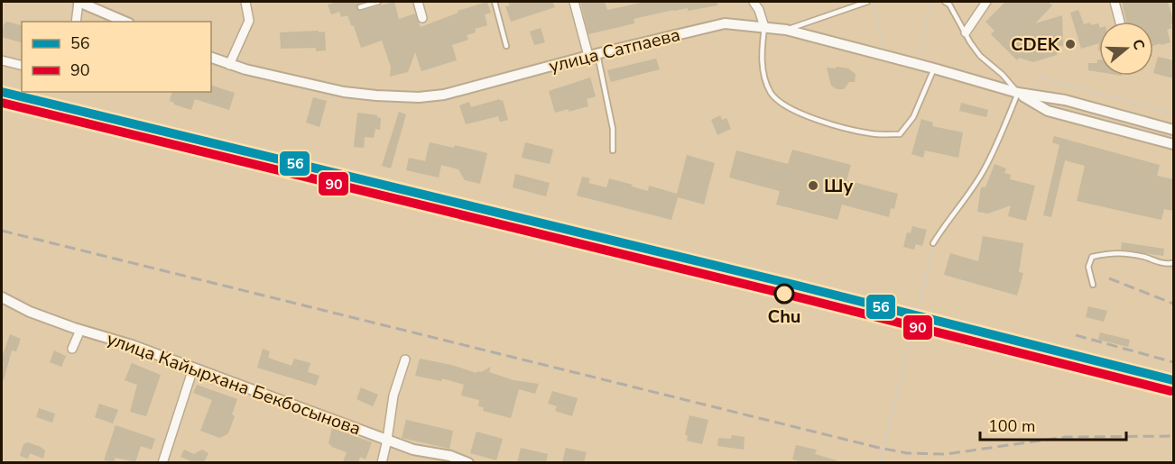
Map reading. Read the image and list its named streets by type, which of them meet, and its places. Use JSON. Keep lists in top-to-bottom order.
{
  "streets": {
    "street": ["улица Сатпаева", "улица Кайырхана Бекбосынова"]
  },
  "places": ["CDEK", "Шу", "Chu"],
  "lines": ["transit line 56", "transit line 90"],
  "legend": ["56", "90"],
  "scale_bar": "100 m",
  "north": "right"
}
